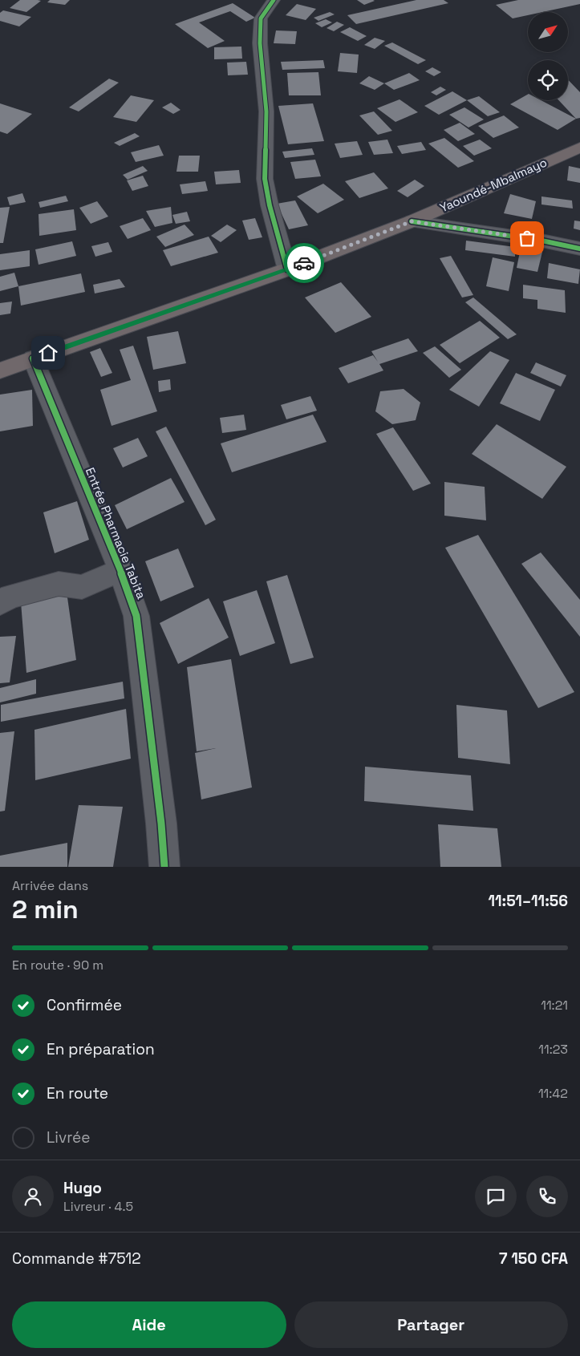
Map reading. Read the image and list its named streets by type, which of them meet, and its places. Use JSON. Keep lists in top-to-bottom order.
{
  "streets": {
    "highway": ["Yaoundé-Mbalmayo"],
    "street": ["Entrée Pharmacie Tabita"]
  },
  "crossings": [
    ["Yaoundé-Mbalmayo", "Entrée Pharmacie Tabita"]
  ],
  "north": "top right",
  "page": {
    "heading": ["2 min", "Arrivée dans", "11:51–11:56"],
    "panel": [
      "Hugo",
      "Livreur · 4.5",
      "Commande #7512",
      "7 150 CFA"
    ],
    "bar": "En route · 90 m",
    "list": [
      ["Confirmée", "11:21"],
      ["En préparation", "11:23"],
      ["En route", "11:42"],
      "Livrée"
    ],
    "buttons": ["Aide", "Partager"]
  }
}
